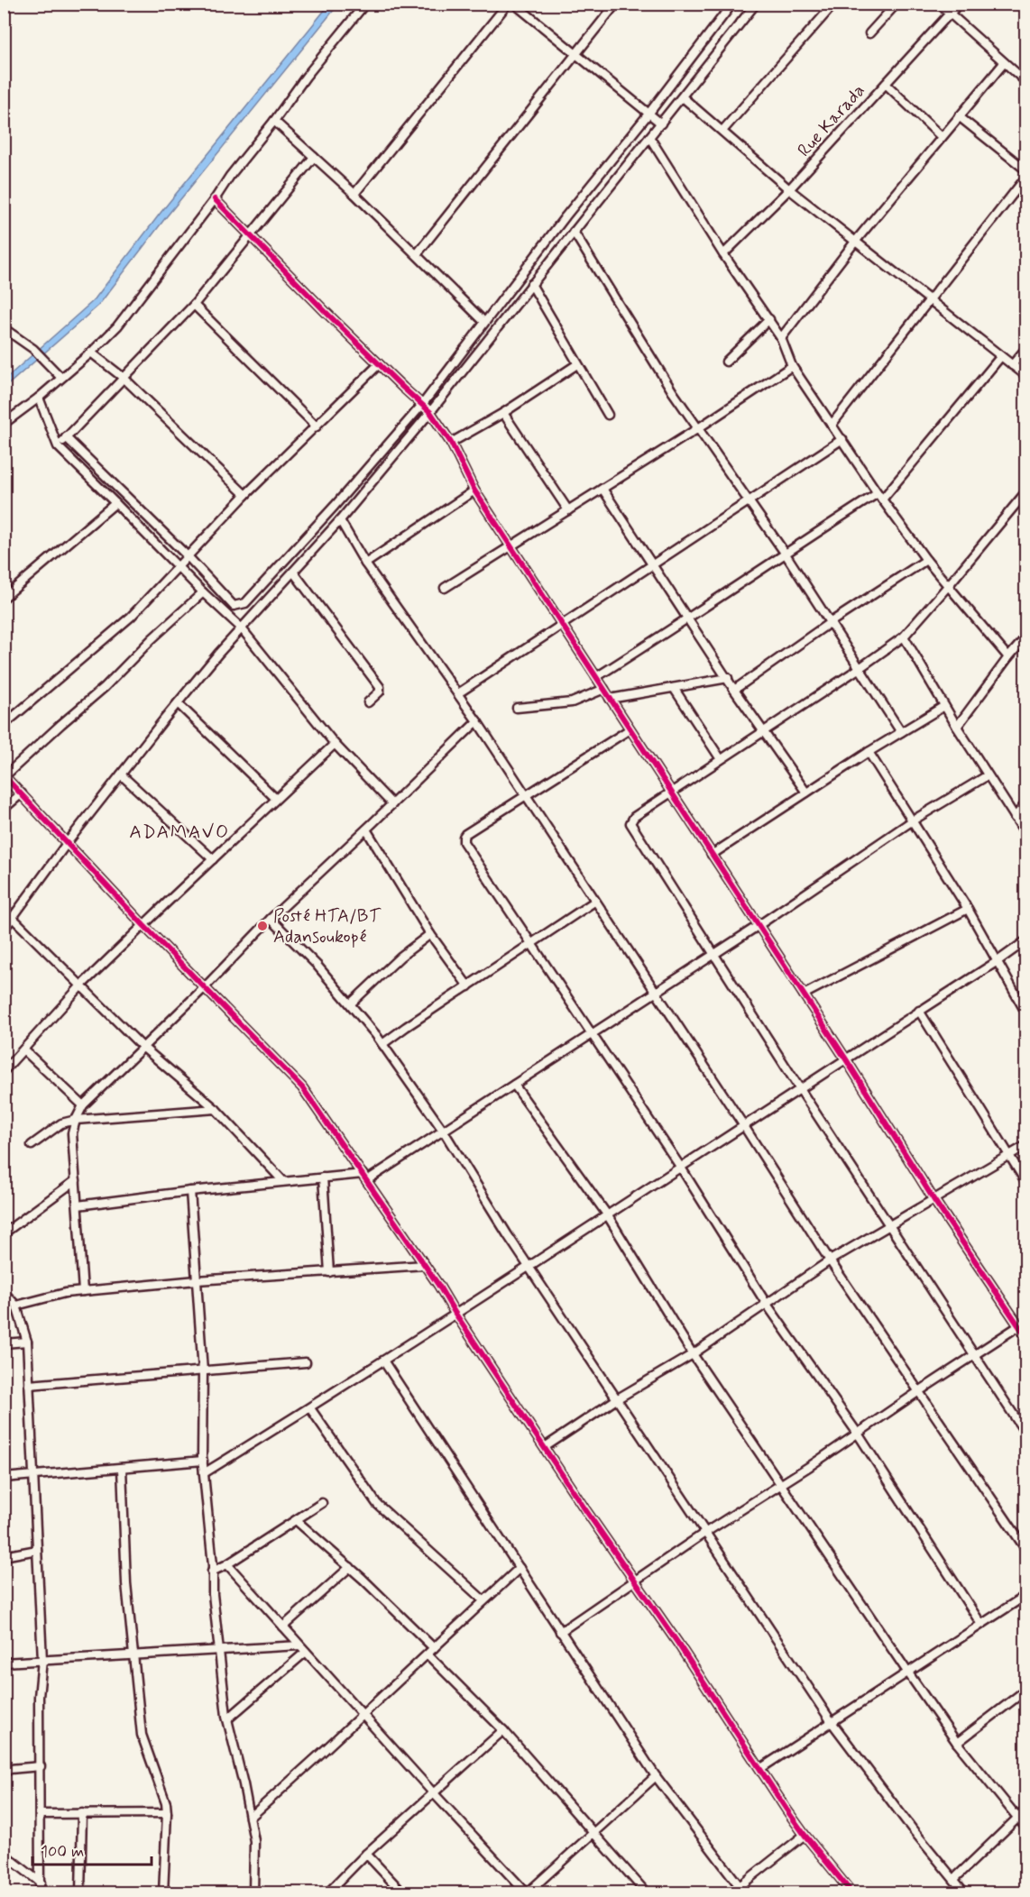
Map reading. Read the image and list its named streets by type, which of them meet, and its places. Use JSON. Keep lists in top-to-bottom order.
{
  "streets": {
    "street": ["Rue Karada"]
  },
  "districts": ["ADAMAVO"],
  "places": ["Posté HTA/BT Adansoukopé"],
  "scale_bar": "100 m"
}
